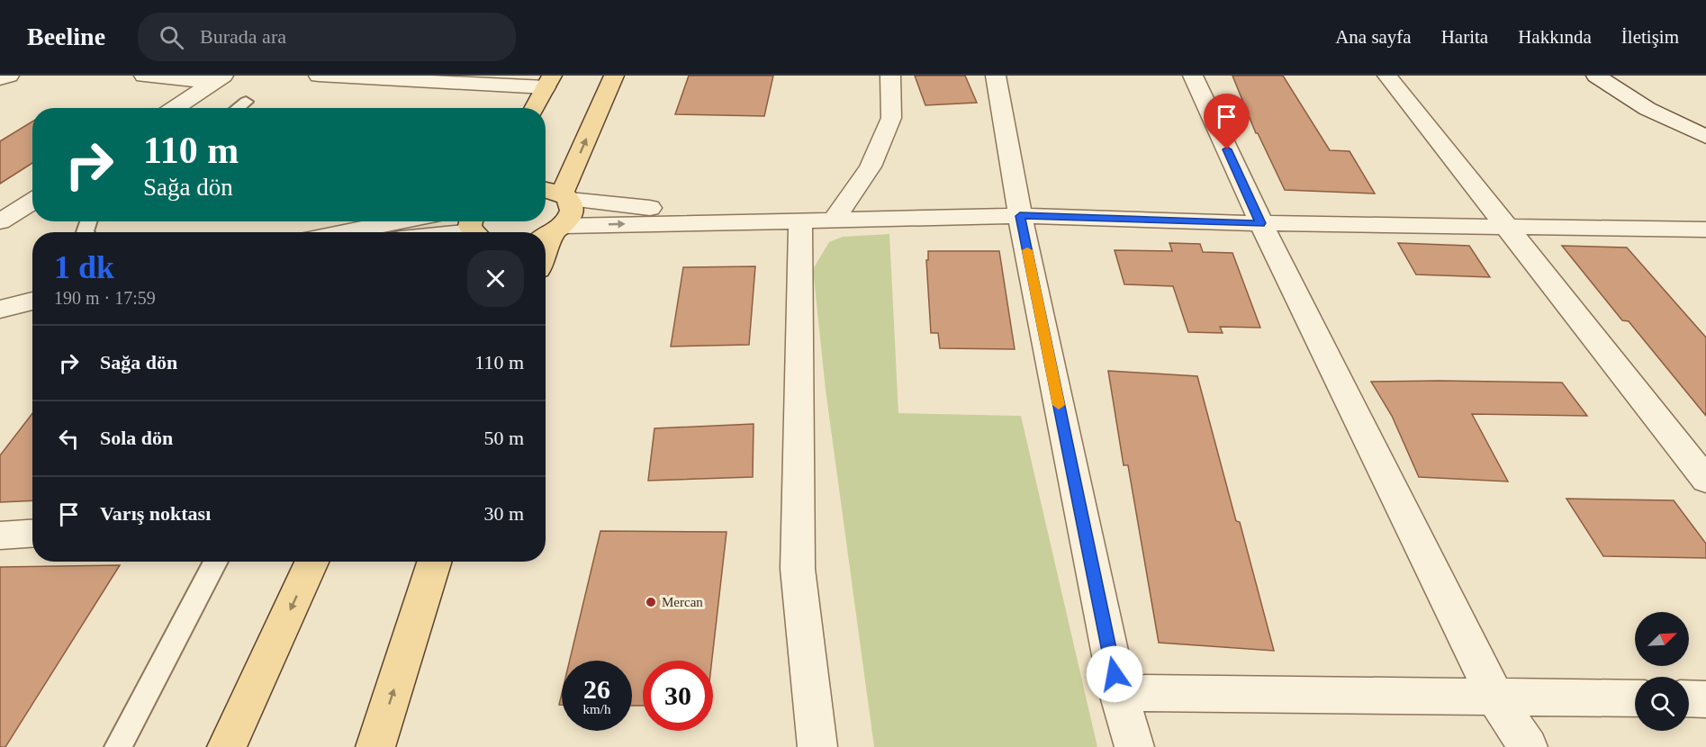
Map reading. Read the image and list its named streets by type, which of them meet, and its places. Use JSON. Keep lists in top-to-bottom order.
{
  "places": ["Mercan"],
  "north": "top right",
  "page": {
    "header": "Beeline",
    "search": "Burada ara",
    "nav": [
      "Ana sayfa",
      "Harita",
      "Hakkında",
      "İletişim"
    ],
    "turn": ["110 m", "Sağa dön"],
    "heading": ["1 dk", "190 m · 17:59"],
    "list": [
      {
        "name": "Sağa dön",
        "value": "110 m"
      },
      {
        "name": "Sola dön",
        "value": "50 m"
      },
      {
        "name": "Varış noktası",
        "value": "30 m"
      }
    ],
    "speed": "26 km/h",
    "limit": "30"
  }
}
